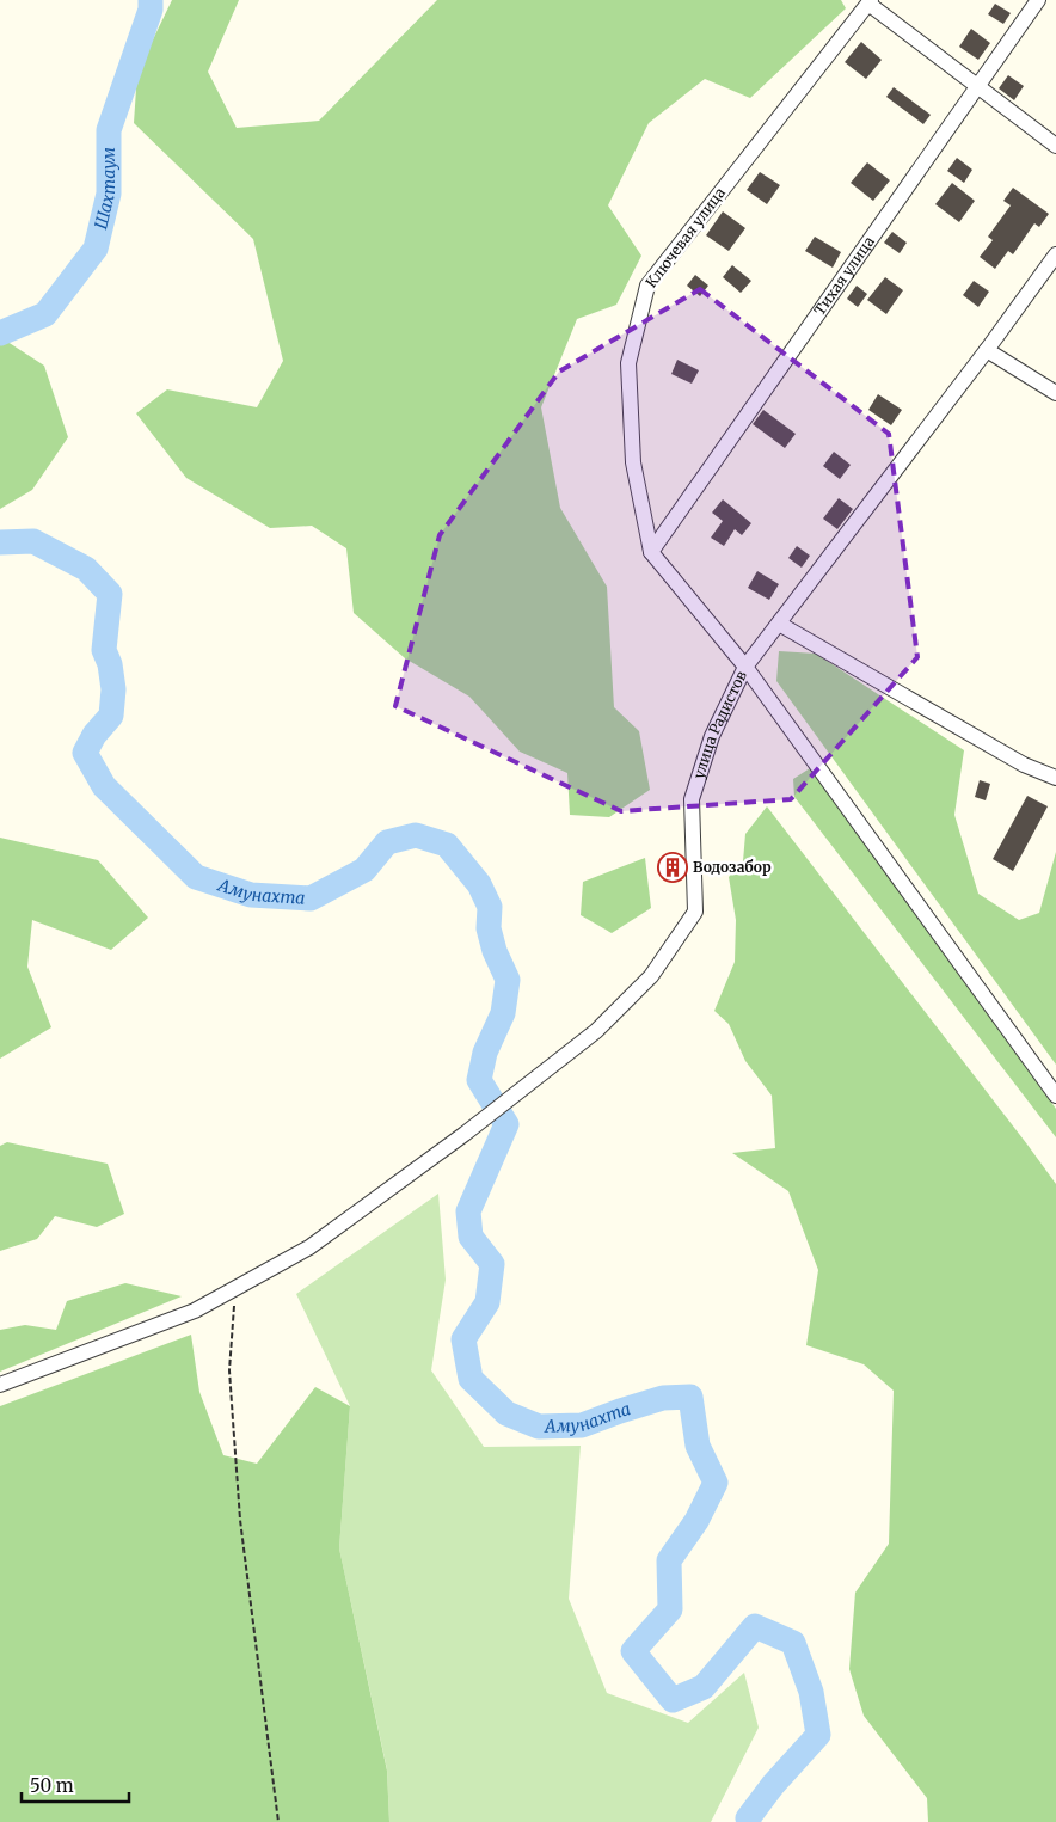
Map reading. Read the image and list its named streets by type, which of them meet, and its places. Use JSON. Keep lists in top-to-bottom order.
{
  "streets": {
    "street": ["Ключевая улица", "Тихая улица", "улица Радистов"]
  },
  "crossings": [
    ["Ключевая улица", "Тихая улица"],
    ["Ключевая улица", "улица Радистов"]
  ],
  "water": ["Шахтаум", "Амунахта"],
  "places": {
    "building": ["Водозабор"]
  },
  "scale_bar": "50 m"
}
